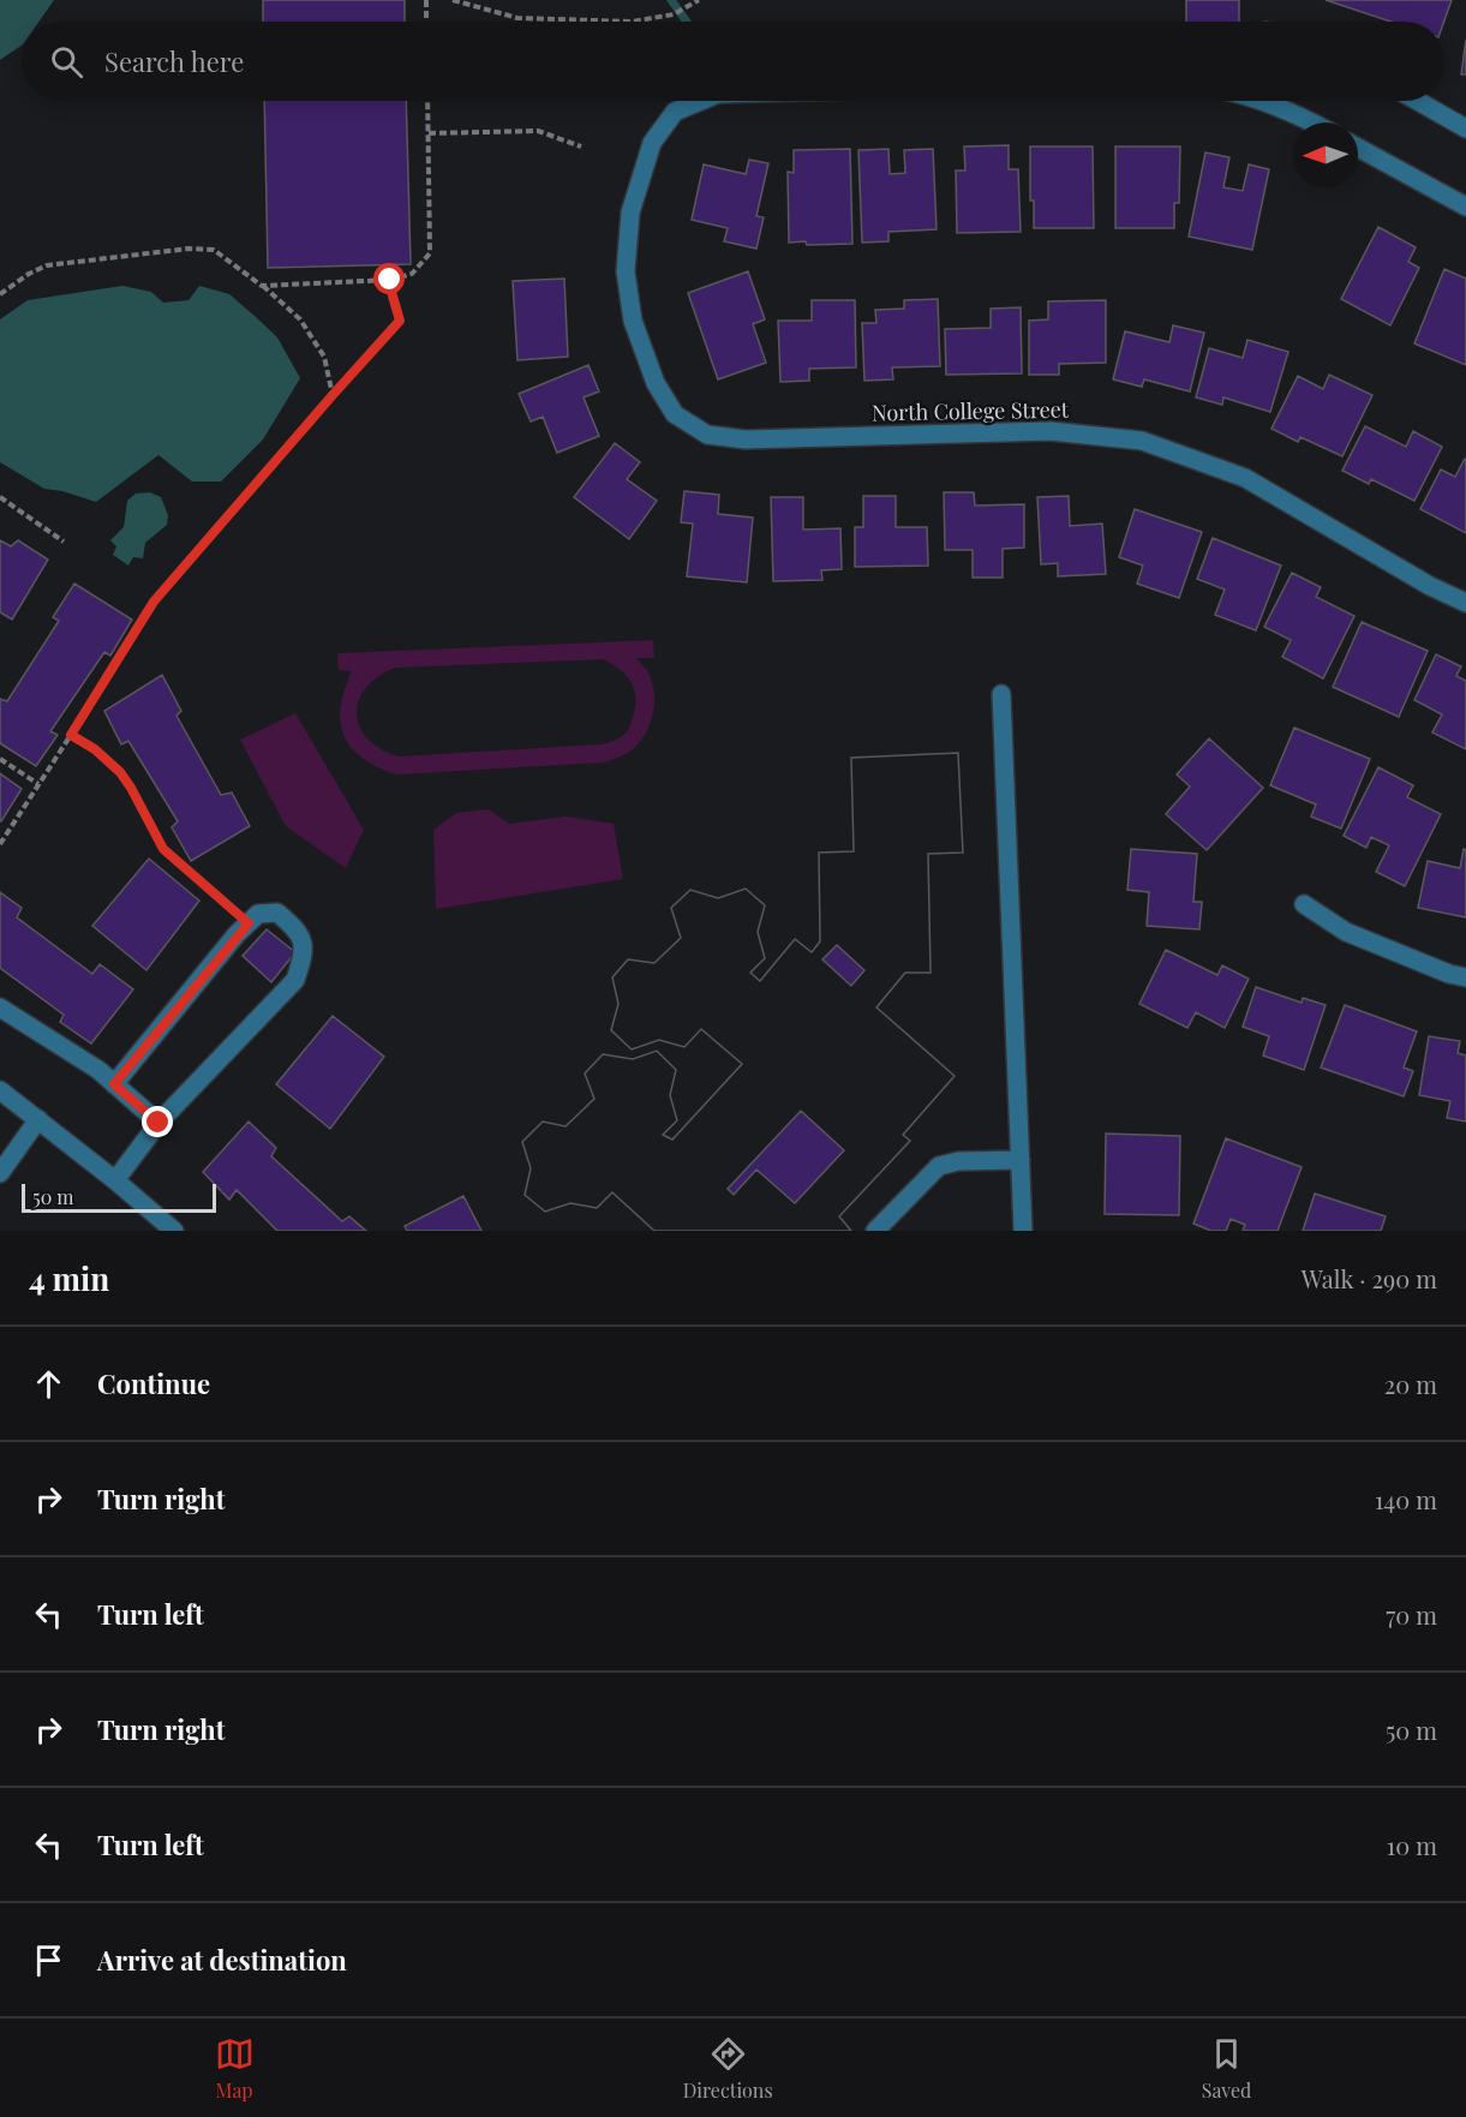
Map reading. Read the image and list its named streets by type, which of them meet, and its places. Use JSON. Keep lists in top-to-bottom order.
{
  "streets": {
    "street": ["North College Street"]
  },
  "scale_bar": "50 m",
  "north": "left",
  "page": {
    "search": "Search here",
    "scale": "50 m",
    "heading": ["4 min", "Walk · 290 m"],
    "list": [
      ["Continue", "20 m"],
      ["Turn right", "140 m"],
      ["Turn left", "70 m"],
      ["Turn right", "50 m"],
      ["Turn left", "10 m"],
      "Arrive at destination"
    ],
    "nav": ["Map", "Directions", "Saved"]
  }
}
